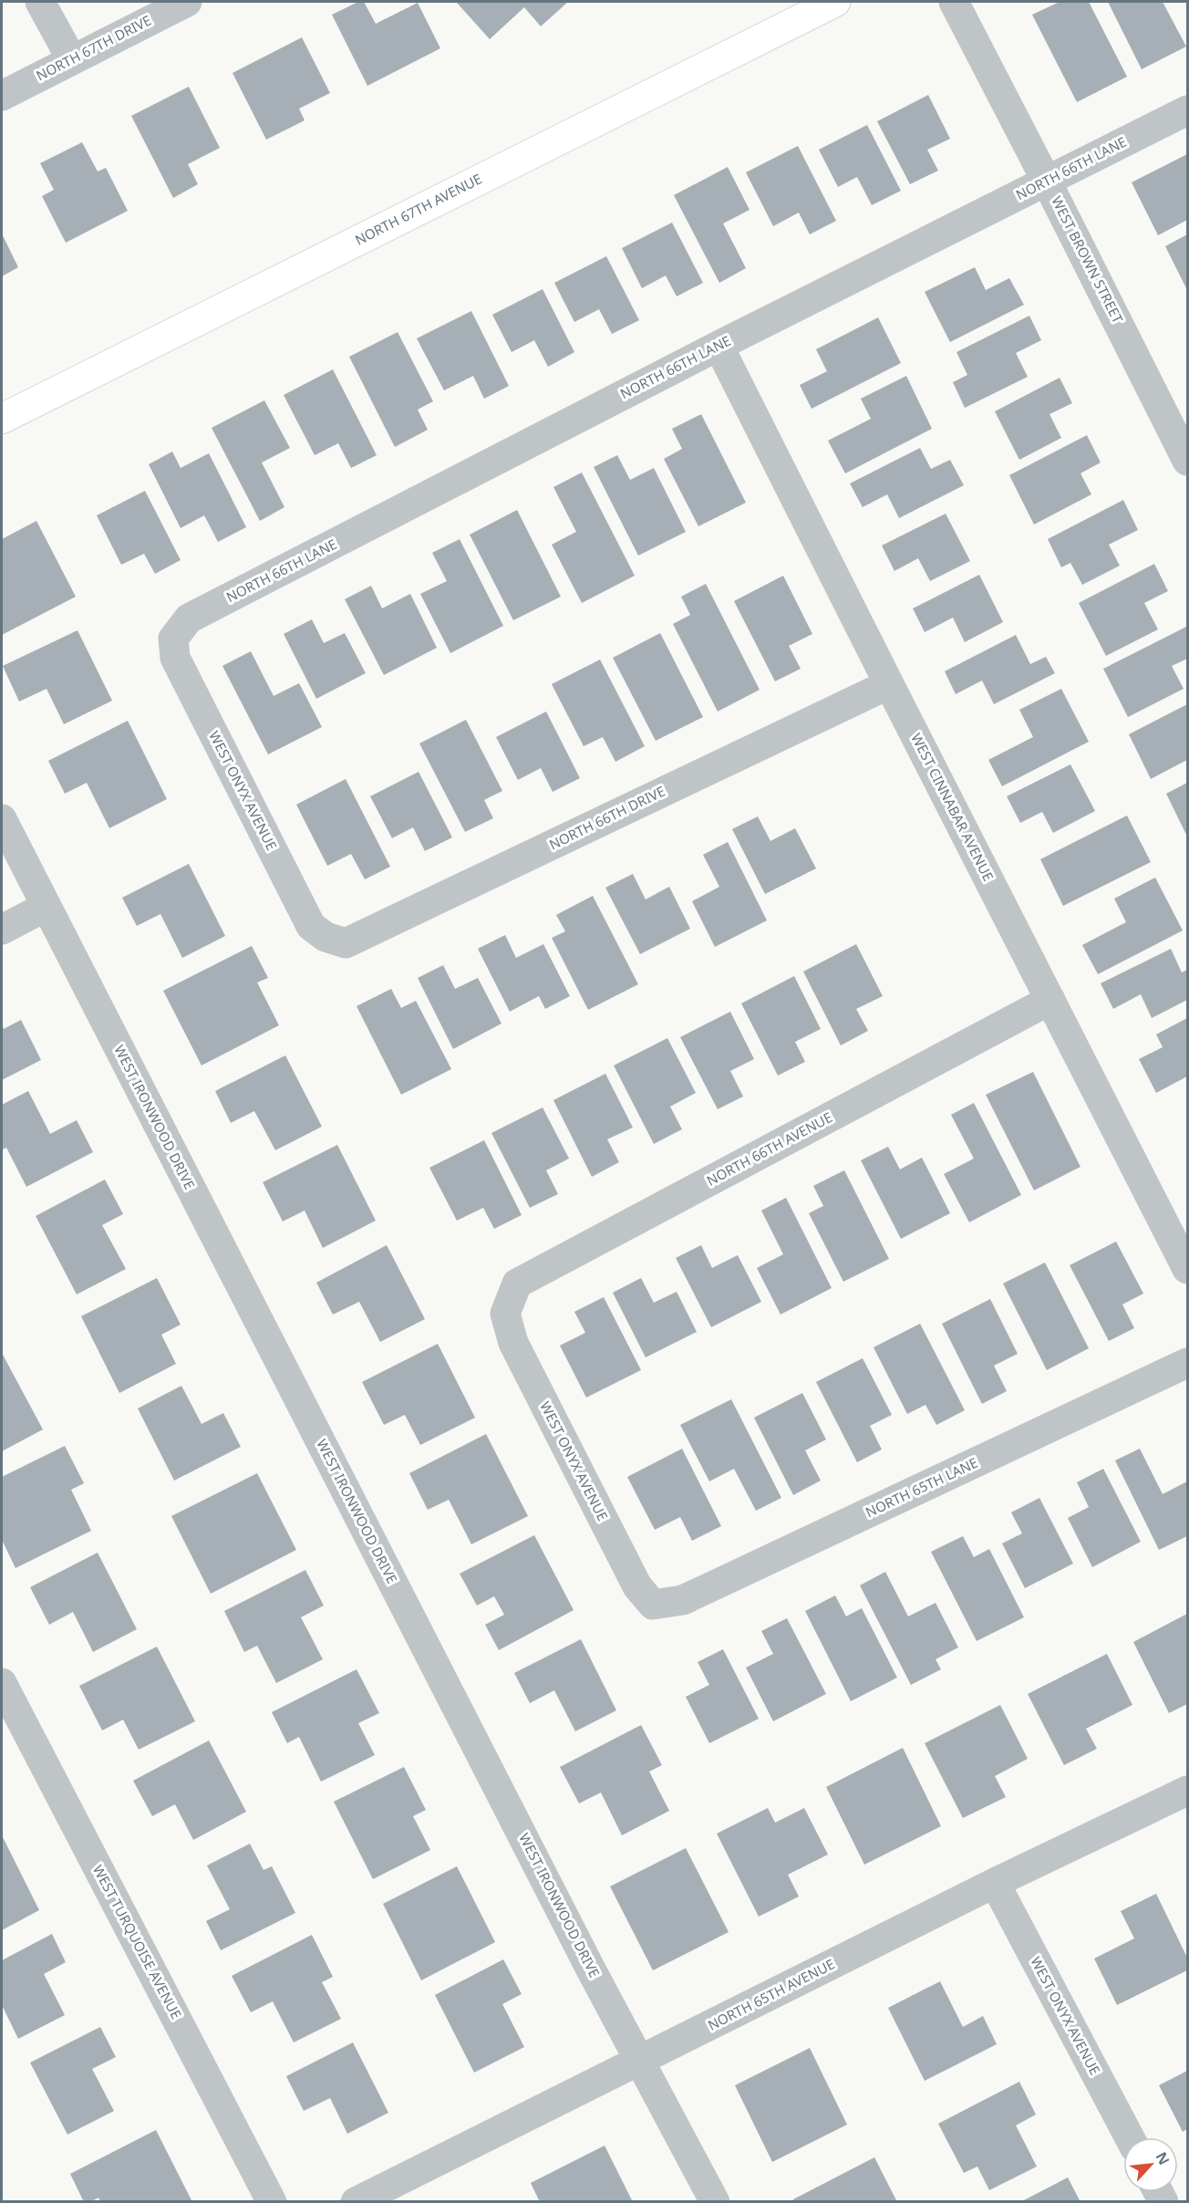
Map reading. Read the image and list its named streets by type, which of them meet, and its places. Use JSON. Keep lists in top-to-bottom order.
{
  "streets": {
    "main road": ["NORTH 67TH AVENUE"],
    "street": [
      "NORTH 67TH DRIVE",
      "NORTH 66TH LANE",
      "WEST BROWN STREET",
      "WEST ONYX AVENUE",
      "WEST CINNABAR AVENUE",
      "NORTH 66TH DRIVE",
      "WEST IRONWOOD DRIVE",
      "NORTH 66TH AVENUE",
      "NORTH 65TH LANE",
      "WEST TURQUOISE AVENUE",
      "NORTH 65TH AVENUE"
    ]
  },
  "crossings": [
    ["NORTH 66TH LANE", "WEST BROWN STREET"],
    ["NORTH 66TH LANE", "WEST ONYX AVENUE"],
    ["NORTH 66TH LANE", "WEST CINNABAR AVENUE"],
    ["WEST ONYX AVENUE", "NORTH 66TH DRIVE"],
    ["WEST ONYX AVENUE", "NORTH 66TH AVENUE"],
    ["WEST ONYX AVENUE", "NORTH 65TH LANE"],
    ["WEST ONYX AVENUE", "NORTH 65TH AVENUE"],
    ["WEST CINNABAR AVENUE", "NORTH 66TH DRIVE"],
    ["WEST CINNABAR AVENUE", "NORTH 66TH AVENUE"],
    ["WEST IRONWOOD DRIVE", "NORTH 65TH AVENUE"]
  ],
  "north": "top right"
}
